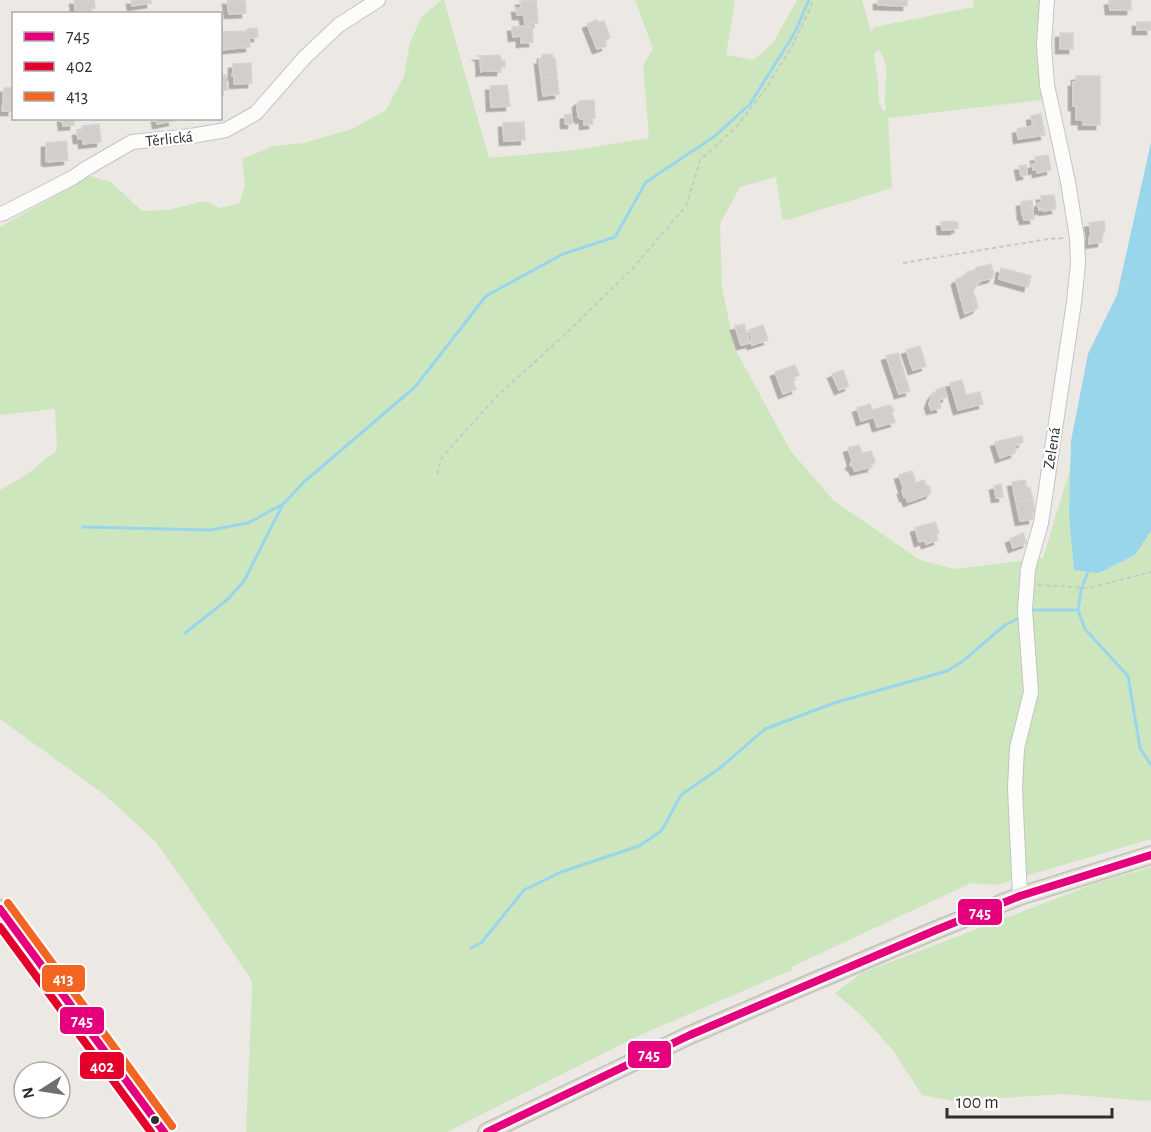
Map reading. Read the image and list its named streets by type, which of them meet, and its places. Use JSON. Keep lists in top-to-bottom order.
{
  "streets": {
    "street": ["Těrlická", "Zelená"]
  },
  "lines": ["transit line 745", "transit line 413", "transit line 402"],
  "legend": ["745", "402", "413"],
  "scale_bar": "100 m",
  "north": "left"
}
